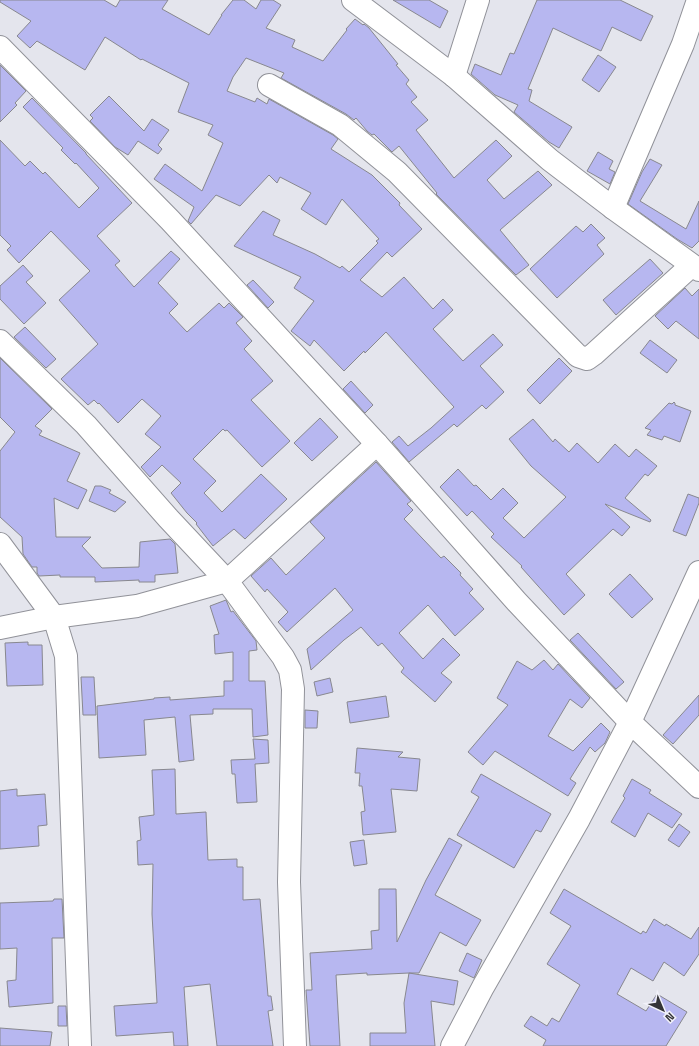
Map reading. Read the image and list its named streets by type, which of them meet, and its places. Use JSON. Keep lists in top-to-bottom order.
{
  "north": "bottom right"
}
